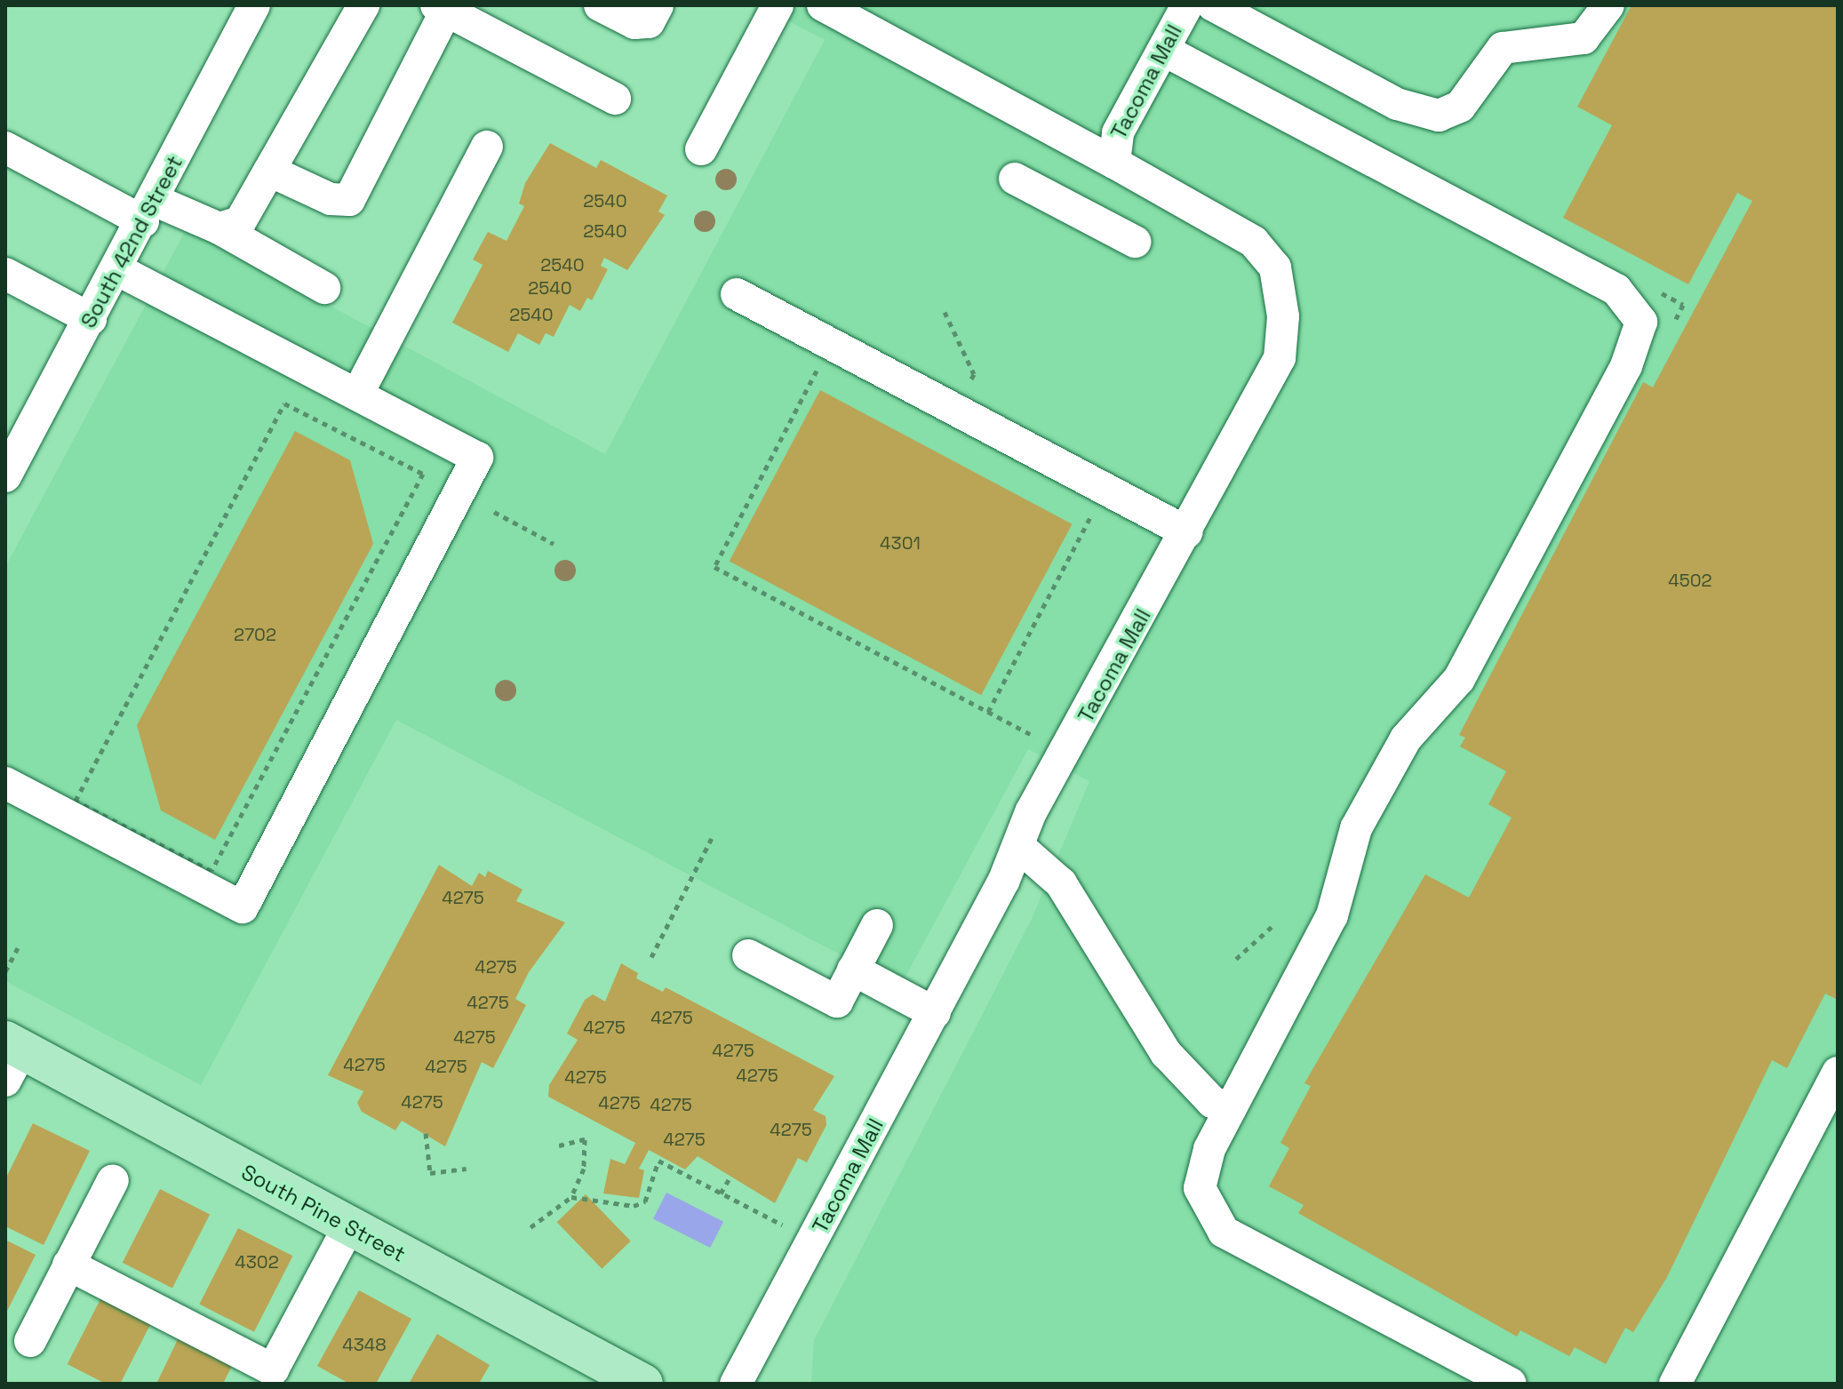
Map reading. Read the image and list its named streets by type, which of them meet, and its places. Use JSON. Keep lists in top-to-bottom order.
{
  "streets": {
    "main road": ["South Pine Street"],
    "street": ["Tacoma Mall", "South 42nd Street"]
  },
  "house_numbers": [
    "2540",
    "2540",
    "2540",
    "2540",
    "2540",
    "4301",
    "4502",
    "2702",
    "4275",
    "4275",
    "4275",
    "4275",
    "4275",
    "4275",
    "4275",
    "4275",
    "4275",
    "4275",
    "4275",
    "4275",
    "4275",
    "4275",
    "4275",
    "4275",
    "4302",
    "4348"
  ]
}
